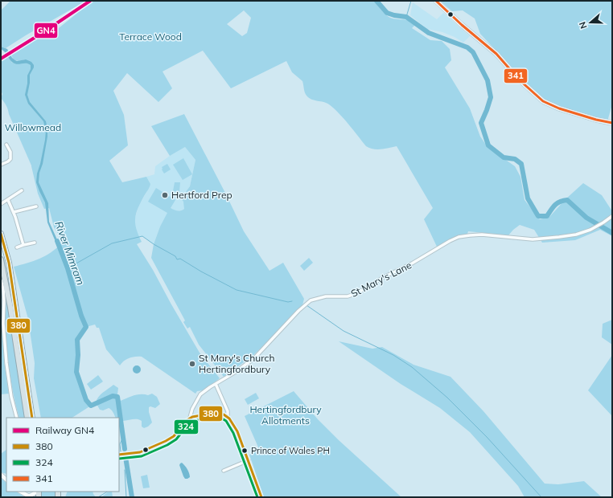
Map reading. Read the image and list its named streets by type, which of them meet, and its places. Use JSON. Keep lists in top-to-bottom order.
{
  "streets": {
    "street": ["St Mary's Lane"]
  },
  "water": ["River Mimram"],
  "parks": ["Terrace Wood", "Willowmead", "Hertingfordbury Allotments"],
  "places": ["Hertford Prep", "St Mary's Church Hertingfordbury", "Prince of Wales PH"],
  "lines": [
    "rail line GN4",
    "transit line 341",
    "transit line 380",
    "transit line 324"
  ],
  "legend": [
    "Railway GN4",
    "380",
    "324",
    "341"
  ],
  "north": "left"
}
